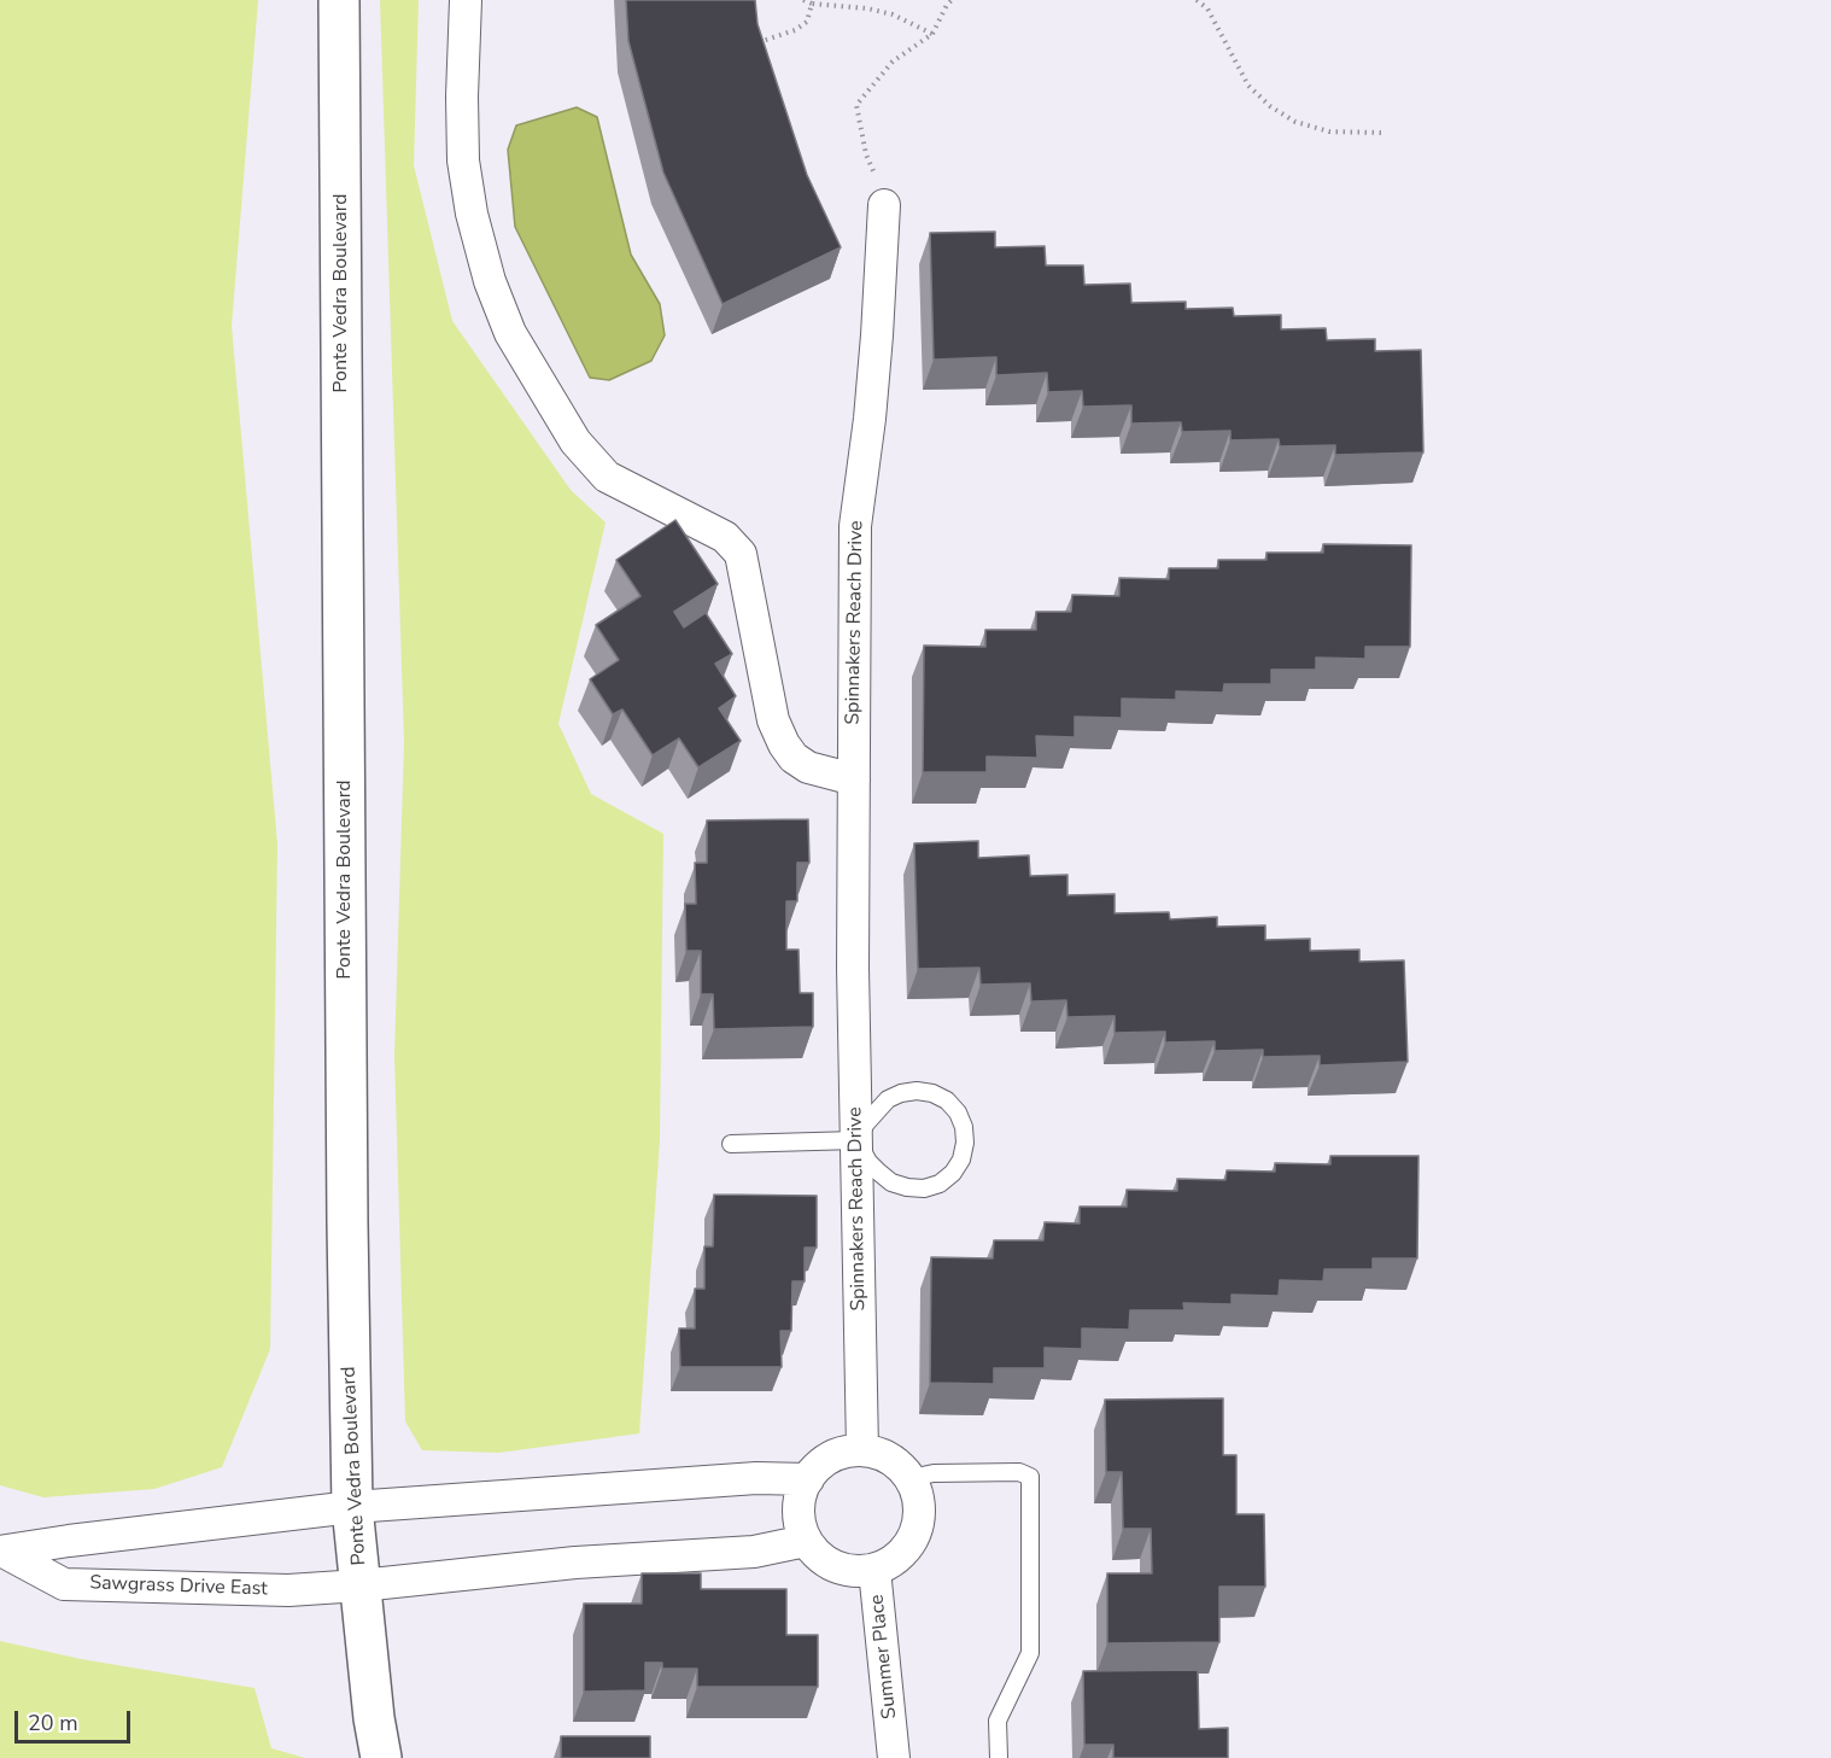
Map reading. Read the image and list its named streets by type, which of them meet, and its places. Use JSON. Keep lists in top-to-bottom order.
{
  "streets": {
    "street": [
      "Ponte Vedra Boulevard",
      "Spinnakers Reach Drive",
      "Sawgrass Drive East",
      "Summer Place"
    ]
  },
  "crossings": [
    ["Ponte Vedra Boulevard", "Sawgrass Drive East"],
    ["Spinnakers Reach Drive", "Summer Place"]
  ],
  "scale_bar": "20 m"
}
